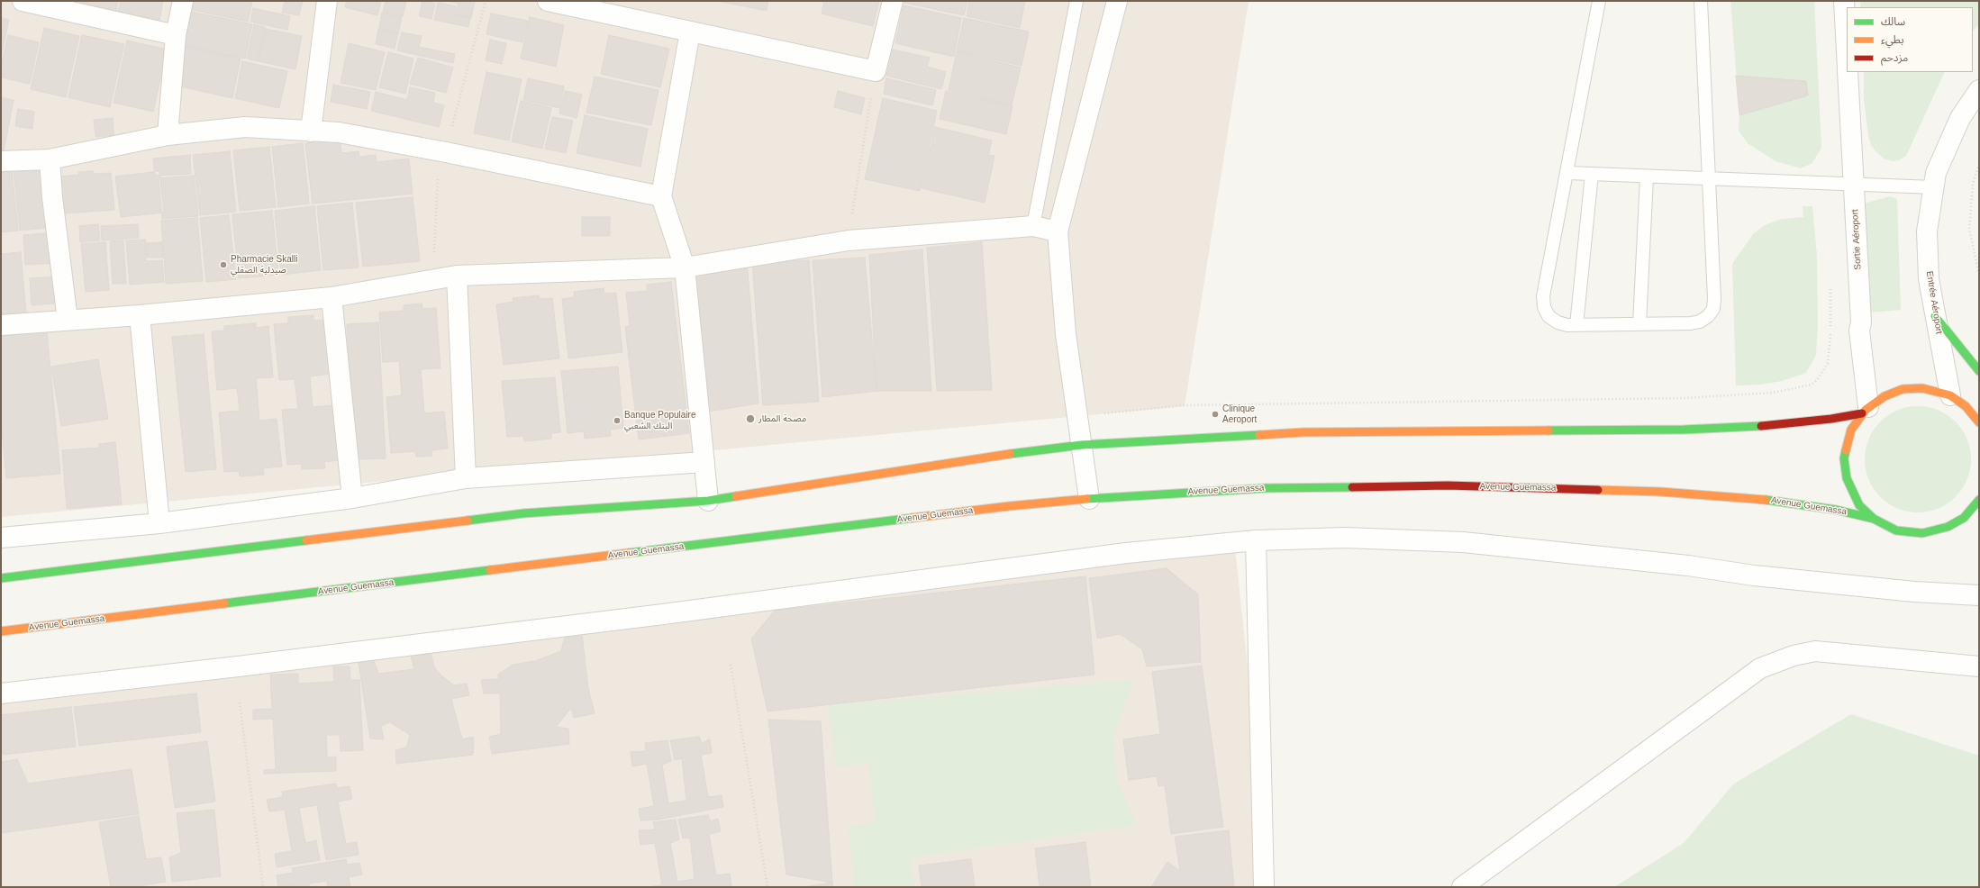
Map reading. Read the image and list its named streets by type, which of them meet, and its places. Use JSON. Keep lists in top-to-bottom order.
{
  "streets": {
    "main road": ["Avenue Guemassa"],
    "street": ["Sortie Aéroport", "Entrée Aéroport"]
  },
  "places": [
    "Pharmacie Skalli صيدلية الصقلي",
    "Clinique Aeroport",
    "مصحة المطار",
    "Banque Populaire البنك الشعبي"
  ],
  "legend": ["سالك", "بطيء", "مزدحم"]
}
